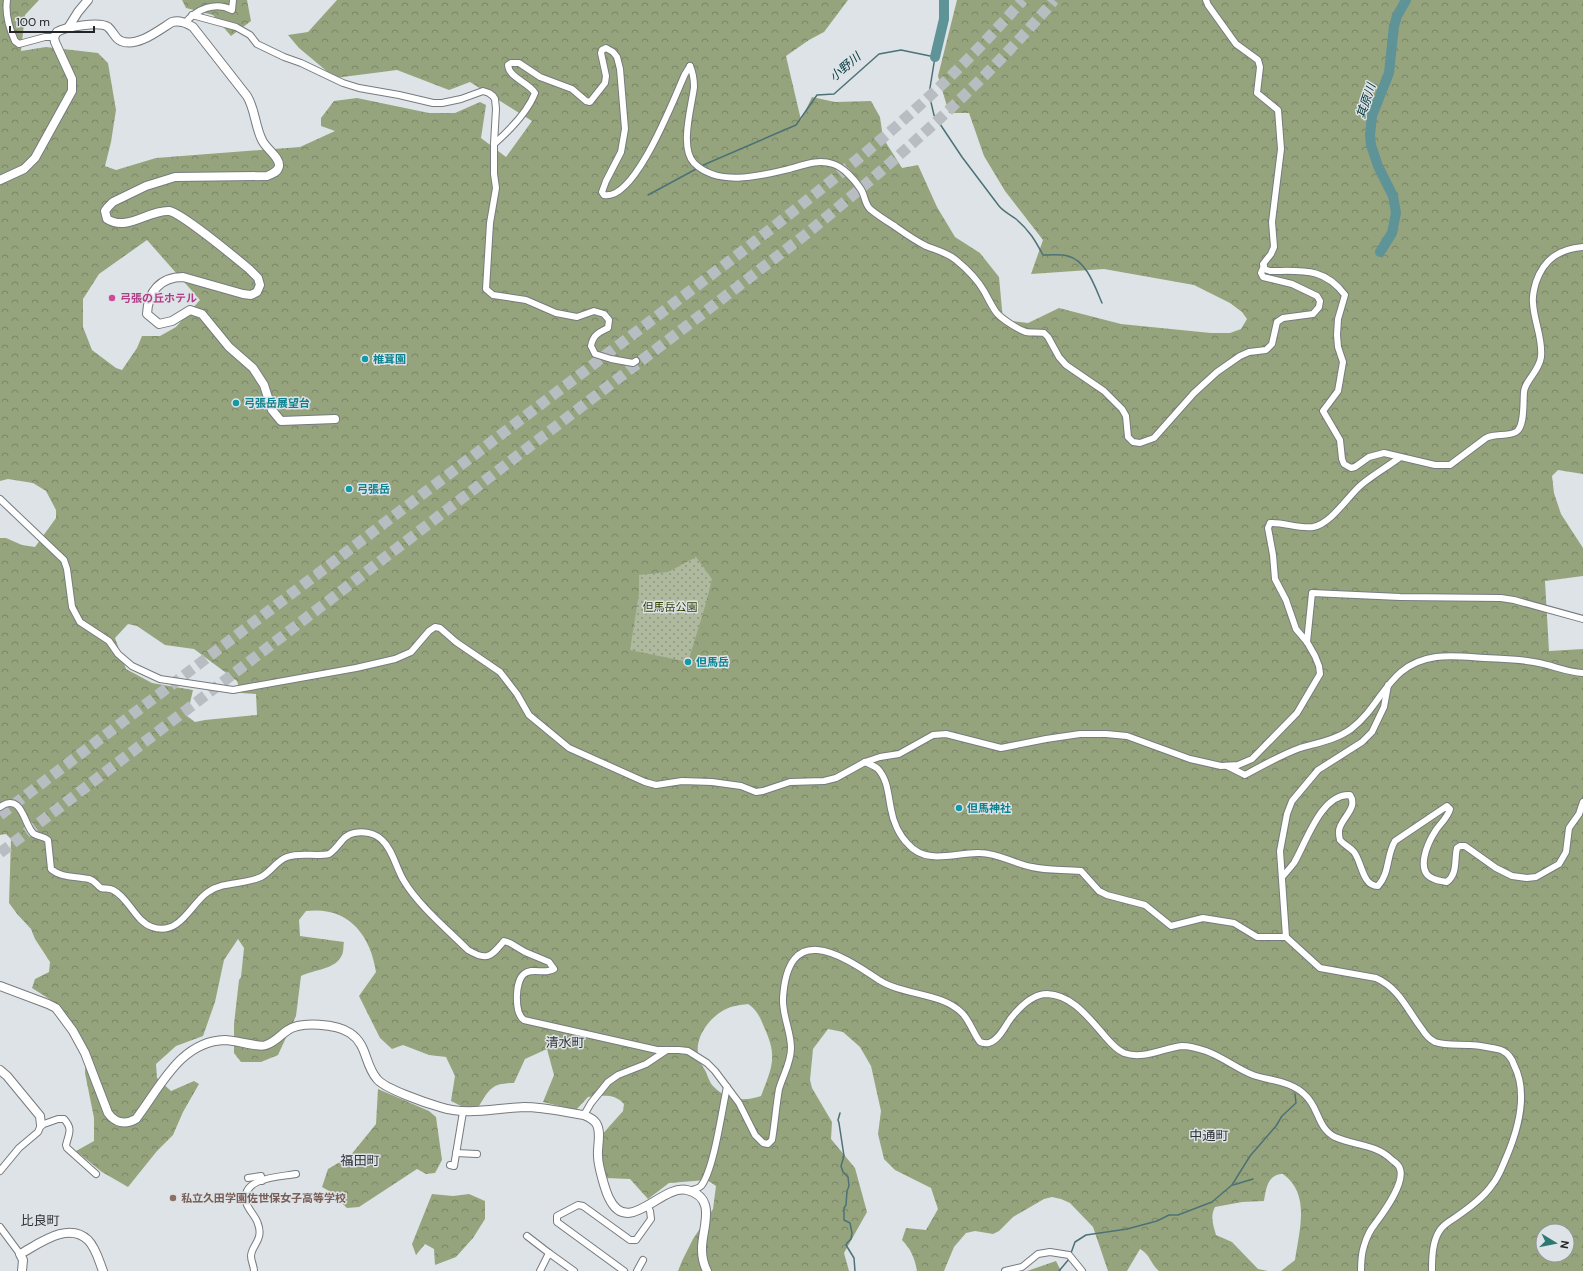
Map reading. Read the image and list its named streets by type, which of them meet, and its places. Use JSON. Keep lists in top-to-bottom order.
{
  "districts": [
    "清水町",
    "中通町",
    "福田町",
    "比良町"
  ],
  "water": ["小野川", "其原川"],
  "parks": ["但馬岳公園"],
  "places": [
    "弓張の丘ホテル",
    "椎茸園",
    "弓張岳展望台",
    "弓張岳",
    "但馬岳",
    "但馬神社",
    "私立久田学園佐世保女子高等学校"
  ],
  "scale_bar": "100 m",
  "north": "right"
}
